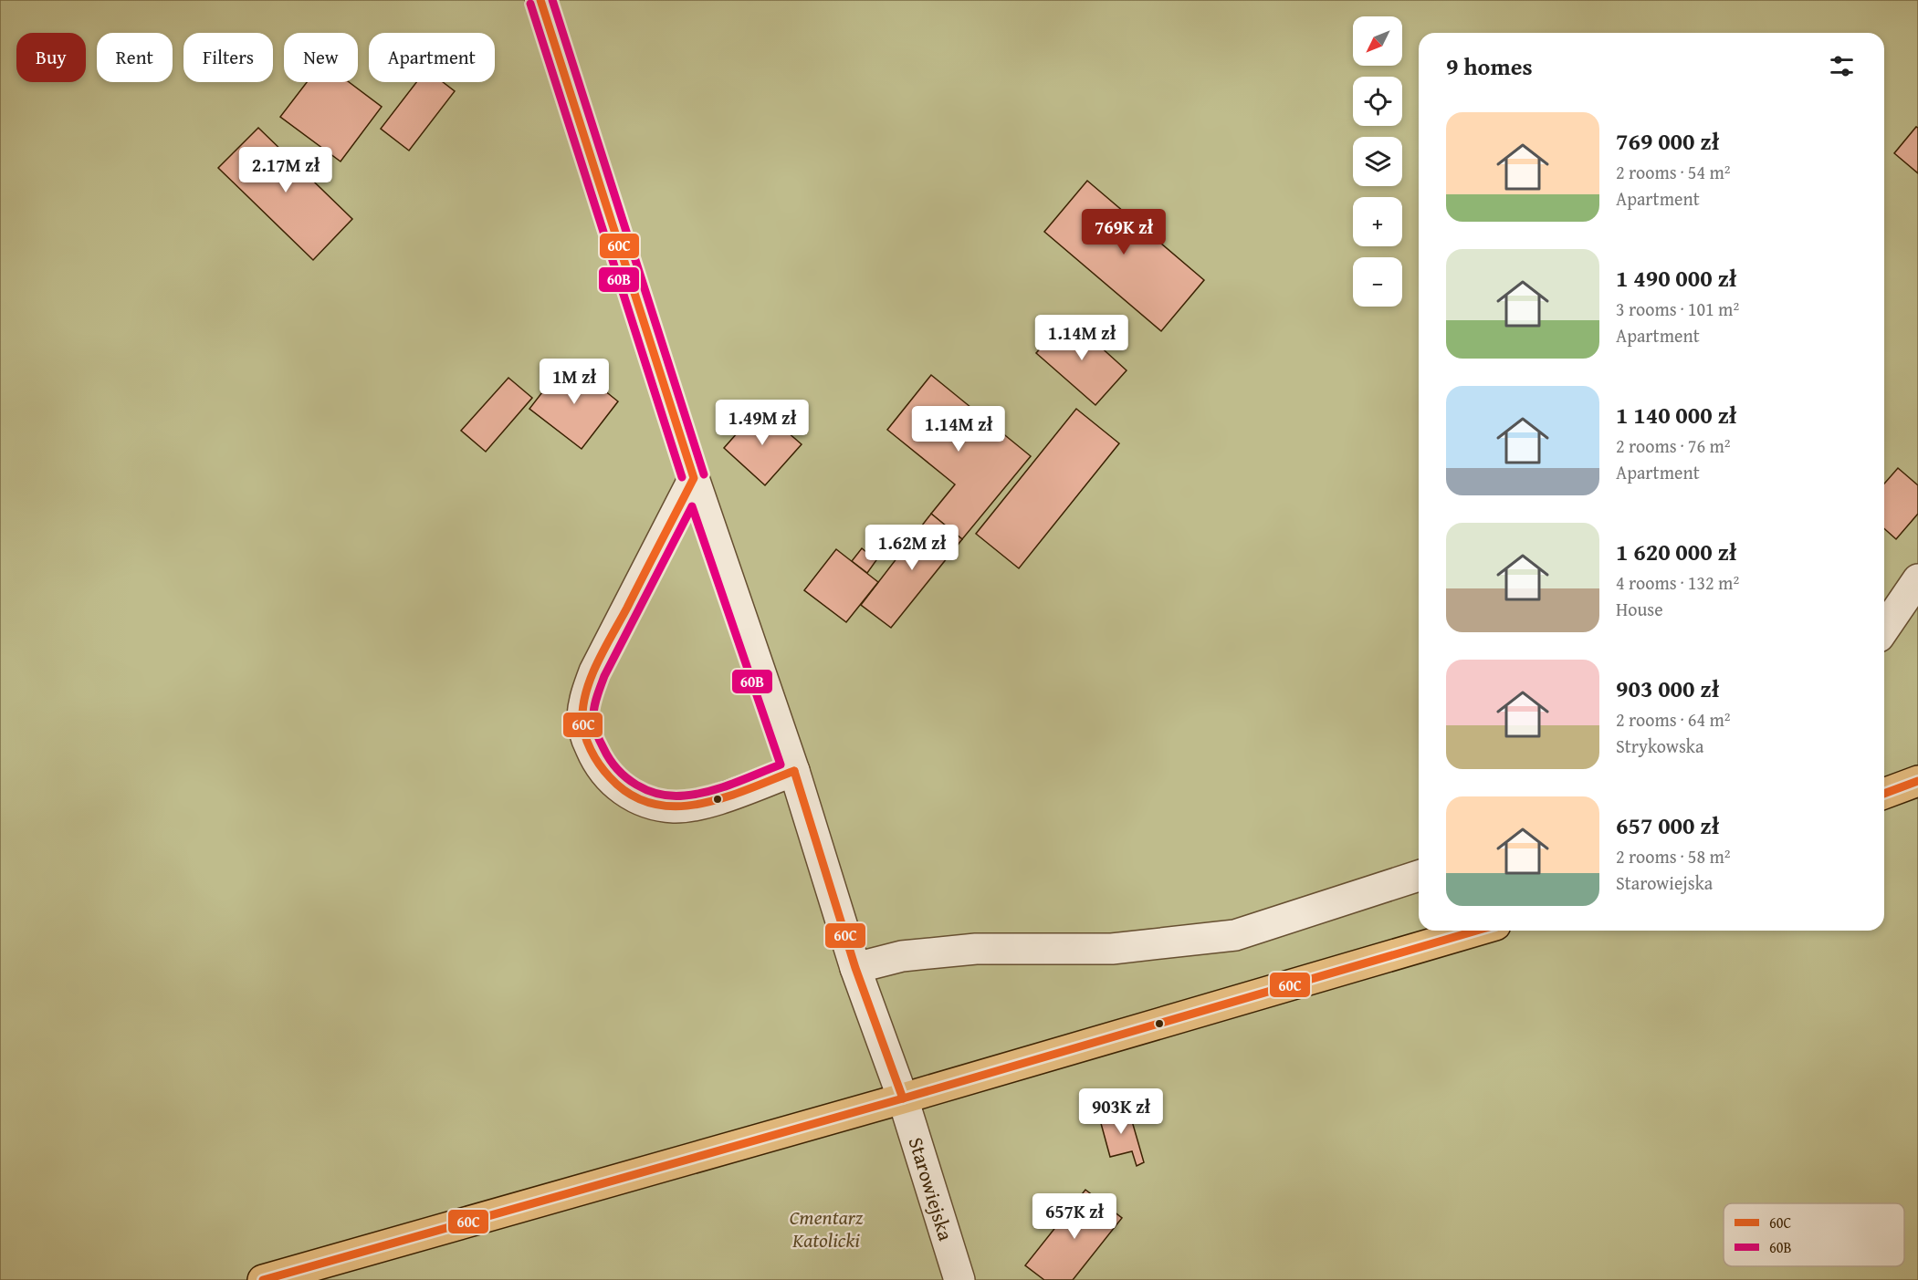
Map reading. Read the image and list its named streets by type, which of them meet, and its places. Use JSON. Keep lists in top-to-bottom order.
{
  "streets": {
    "street": ["Starowiejska"]
  },
  "parks": ["Cmentarz Katolicki"],
  "lines": ["transit line 60C", "transit line 60B"],
  "legend": ["60C", "60B"],
  "north": "bottom left",
  "page": {
    "map_buttons": ["+", "−"],
    "chip": [
      "Buy",
      "Rent",
      "Filters",
      "New",
      "Apartment"
    ],
    "heading": "9 homes",
    "list": [
      {
        "name": "769 000 zł",
        "note": "2 rooms · 54 m² · Apartment"
      },
      {
        "name": "1 490 000 zł",
        "note": "3 rooms · 101 m² · Apartment"
      },
      {
        "name": "1 140 000 zł",
        "note": "2 rooms · 76 m² · Apartment"
      },
      {
        "name": "1 620 000 zł",
        "note": "4 rooms · 132 m² · House"
      },
      {
        "name": "903 000 zł",
        "note": "2 rooms · 64 m² · Strykowska"
      },
      {
        "name": "657 000 zł",
        "note": "2 rooms · 58 m² · Starowiejska"
      }
    ],
    "price": [
      "2.17M zł",
      "769K zł",
      "1.14M zł",
      "1M zł",
      "1.49M zł",
      "1.14M zł",
      "1.62M zł",
      "903K zł",
      "657K zł"
    ]
  }
}
